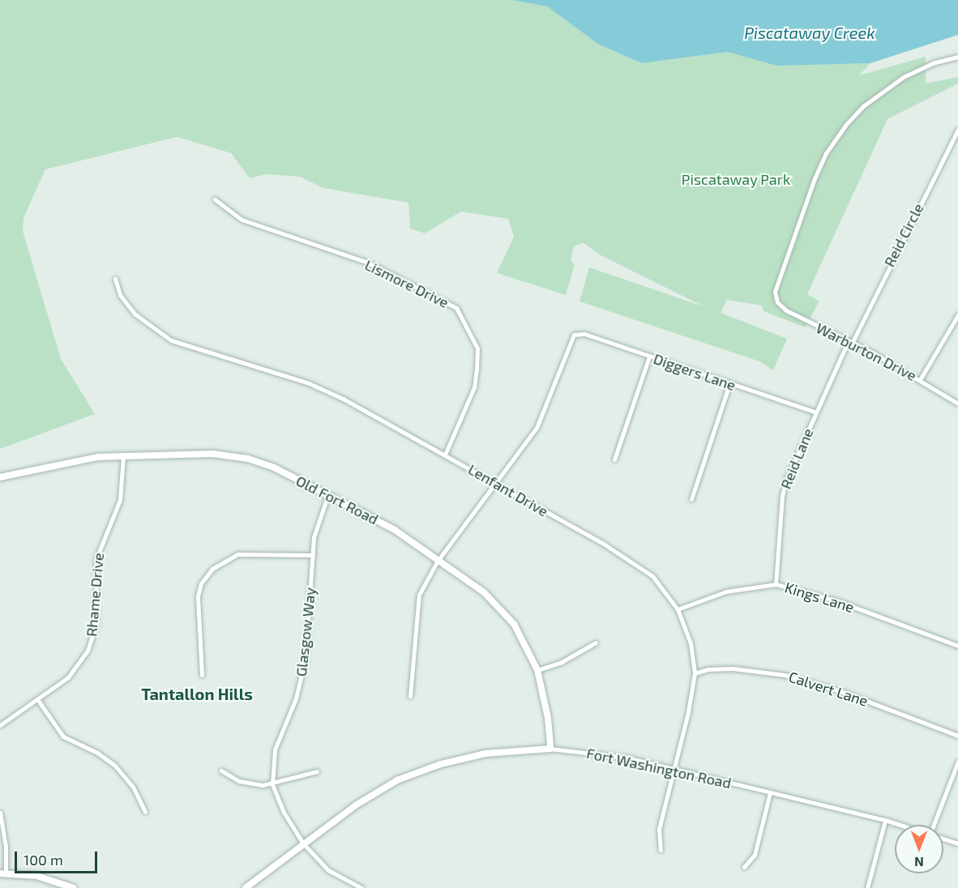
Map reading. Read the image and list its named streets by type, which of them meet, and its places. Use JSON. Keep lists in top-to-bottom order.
{
  "streets": {
    "main road": ["Old Fort Road", "Fort Washington Road"],
    "street": [
      "Reid Circle",
      "Lismore Drive",
      "Warburton Drive",
      "Diggers Lane",
      "Reid Lane",
      "Lenfant Drive",
      "Rhame Drive",
      "Kings Lane",
      "Glasgow Way",
      "Calvert Lane"
    ]
  },
  "crossings": [
    ["Reid Circle", "Warburton Drive"],
    ["Reid Circle", "Reid Lane"],
    ["Lismore Drive", "Lenfant Drive"],
    ["Warburton Drive", "Reid Lane"],
    ["Diggers Lane", "Reid Lane"],
    ["Diggers Lane", "Lenfant Drive"],
    ["Reid Lane", "Kings Lane"],
    ["Lenfant Drive", "Kings Lane"],
    ["Lenfant Drive", "Calvert Lane"],
    ["Lenfant Drive", "Fort Washington Road"],
    ["Old Fort Road", "Rhame Drive"],
    ["Old Fort Road", "Glasgow Way"],
    ["Old Fort Road", "Fort Washington Road"],
    ["Glasgow Way", "Fort Washington Road"]
  ],
  "districts": ["Tantallon Hills"],
  "water": ["Piscataway Creek"],
  "parks": ["Piscataway Park"],
  "scale_bar": "100 m",
  "north": "bottom"
}
